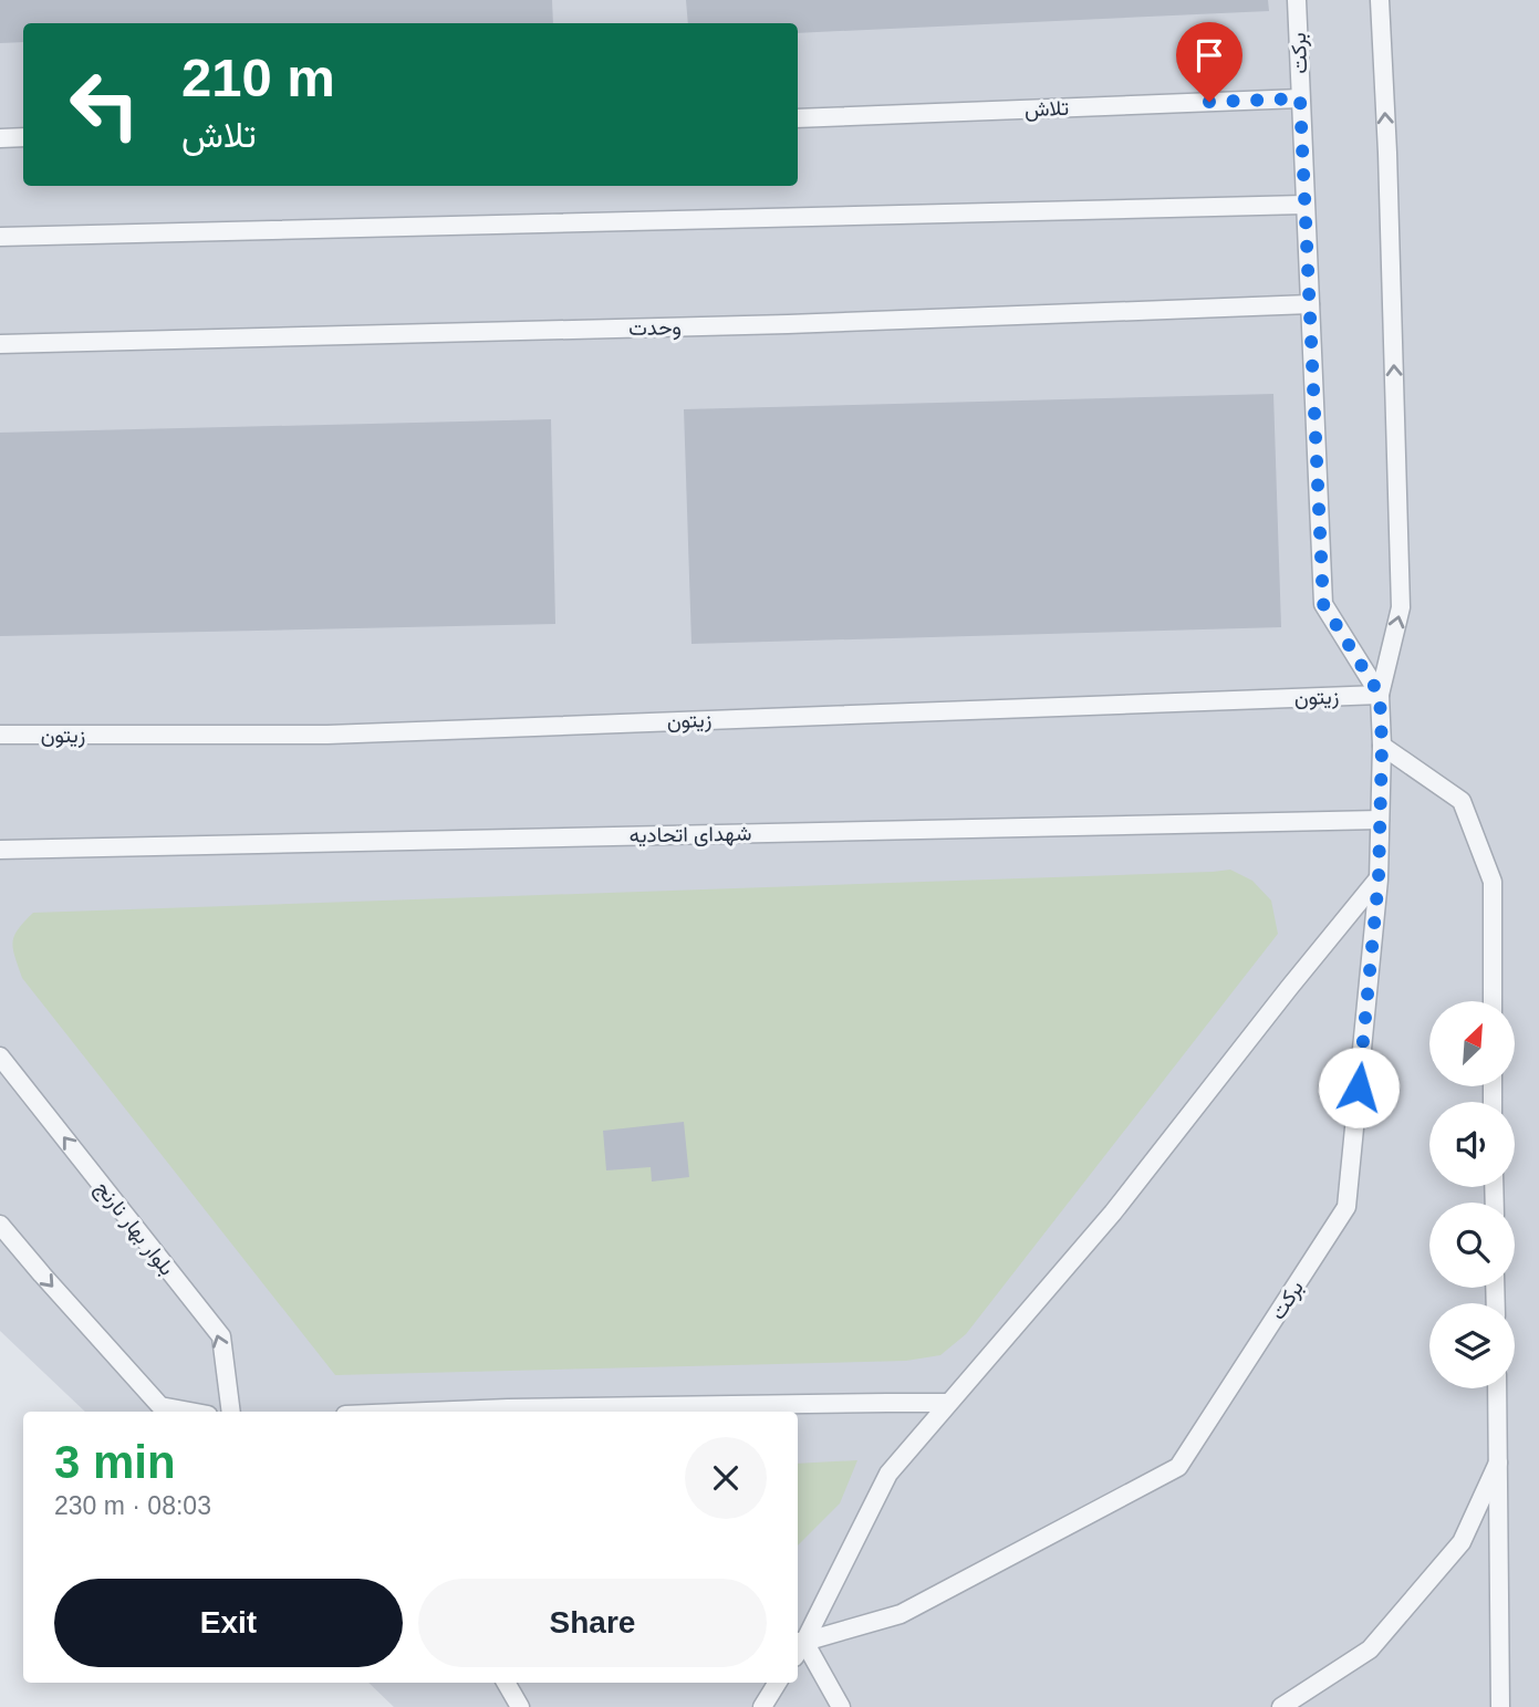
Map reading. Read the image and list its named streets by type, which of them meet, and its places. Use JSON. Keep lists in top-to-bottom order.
{
  "streets": {
    "lane": [
      "برکت",
      "تلاش",
      "وحدت",
      "زیتون",
      "شهدای اتحادیه",
      "بلوار بهار نارنج"
    ]
  },
  "crossings": [
    ["برکت", "تلاش"],
    ["برکت", "وحدت"],
    ["برکت", "زیتون"],
    ["برکت", "شهدای اتحادیه"]
  ],
  "north": "top right",
  "page": {
    "turn": ["210 m", "تلاش"],
    "heading": ["3 min", "230 m · 08:03"],
    "buttons": ["Exit", "Share"]
  }
}
